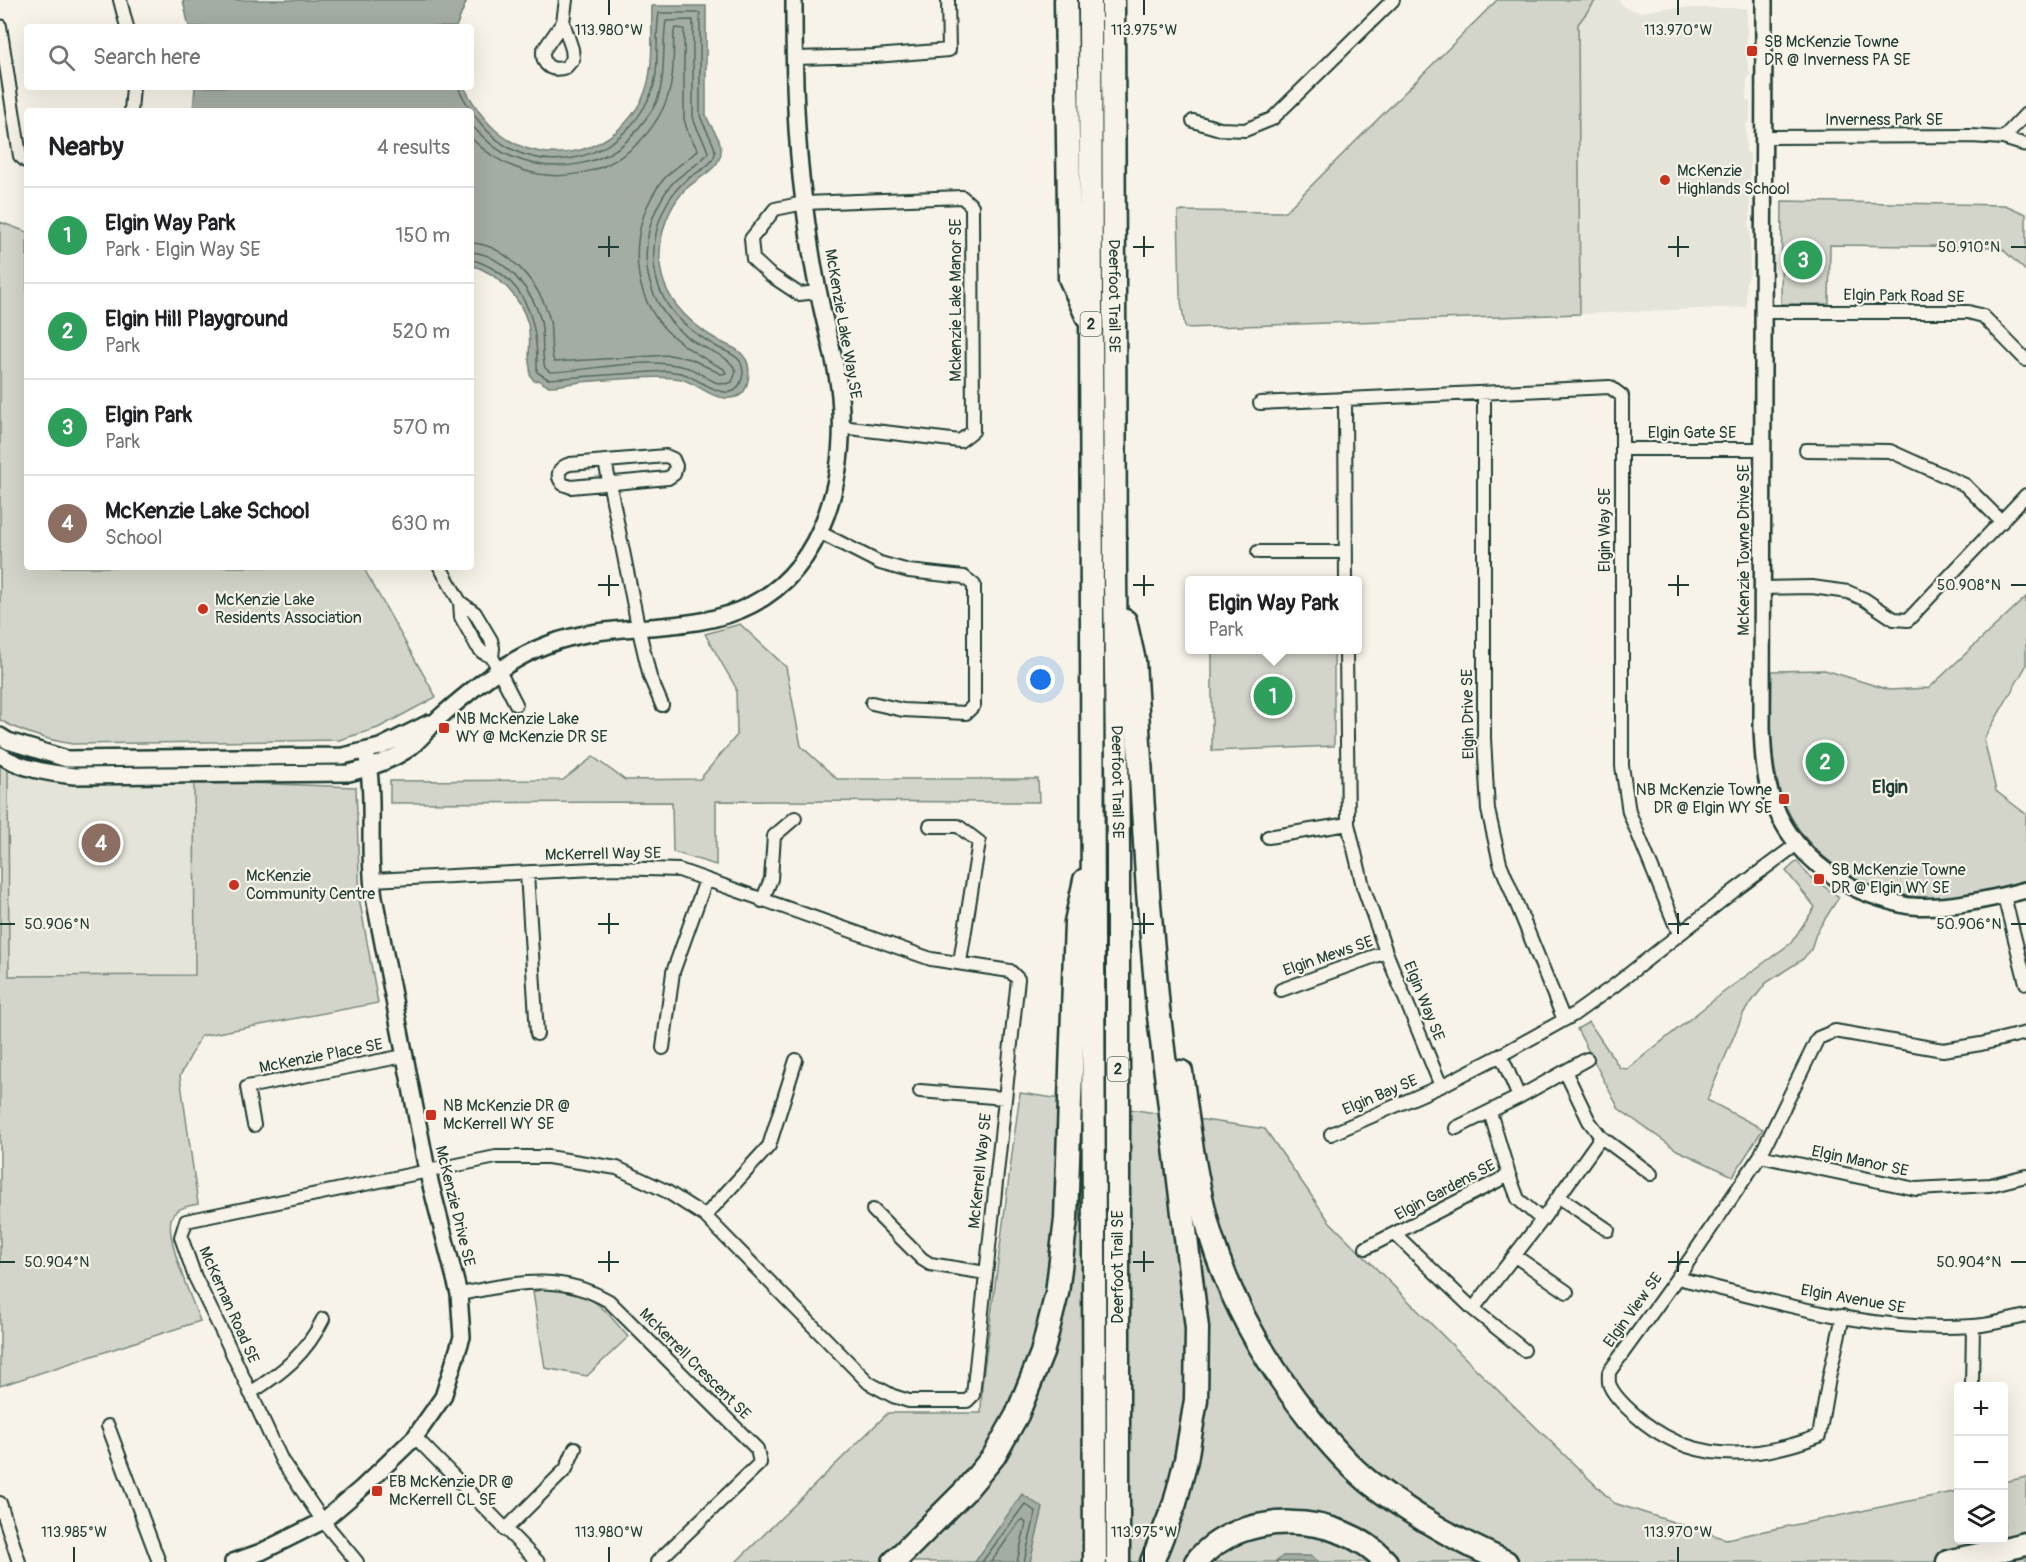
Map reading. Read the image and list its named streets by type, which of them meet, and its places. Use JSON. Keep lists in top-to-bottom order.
{
  "streets": {
    "highway": ["Deerfoot Trail SE", "2"],
    "street": [
      "Inverness Park SE",
      "Elgin Park Road SE",
      "Mckenzie Lake Manor SE",
      "McKenzie Lake Way SE",
      "Elgin Gate SE",
      "Elgin Way SE",
      "McKenzie Towne Drive SE",
      "Elgin Drive SE",
      "McKerrell Way SE",
      "Elgin Mews SE",
      "McKenzie Place SE",
      "Elgin Bay SE",
      "Elgin Manor SE",
      "Elgin Gardens SE",
      "McKenzie Drive SE",
      "Elgin Avenue SE",
      "McKernan Road SE",
      "Elgin View SE",
      "McKerrell Crescent SE"
    ]
  },
  "crossings": [
    ["Inverness Park SE", "McKenzie Towne Drive SE"],
    ["Elgin Park Road SE", "McKenzie Towne Drive SE"],
    ["Mckenzie Lake Manor SE", "McKenzie Lake Way SE"],
    ["McKenzie Lake Way SE", "McKenzie Drive SE"],
    ["Elgin Gate SE", "Elgin Way SE"],
    ["Elgin Gate SE", "McKenzie Towne Drive SE"],
    ["Elgin Way SE", "Elgin Drive SE"],
    ["Elgin Way SE", "Elgin Mews SE"],
    ["Elgin Way SE", "Elgin Bay SE"],
    ["McKerrell Way SE", "McKenzie Drive SE"],
    ["McKerrell Way SE", "McKernan Road SE"],
    ["McKenzie Place SE", "McKenzie Drive SE"],
    ["Elgin Manor SE", "Elgin View SE"],
    ["McKenzie Drive SE", "McKernan Road SE"],
    ["McKenzie Drive SE", "McKerrell Crescent SE"],
    ["Elgin Avenue SE", "Elgin View SE"]
  ],
  "districts": ["Elgin"],
  "places": {
    "transit": [
      "SB McKenzie Towne DR @ Inverness PA SE",
      "NB McKenzie Lake WY @ McKenzie DR SE",
      "NB McKenzie Towne DR @ Elgin WY SE",
      "SB McKenzie Towne DR @ Elgin WY SE",
      "NB McKenzie DR @ McKerrell WY SE",
      "EB McKenzie DR @ McKerrell CL SE"
    ],
    "other": ["McKenzie Highlands School", "McKenzie Lake Residents Association", "McKenzie Community Centre"]
  },
  "page": {
    "search": "Search here",
    "heading": ["Nearby", "4 results"],
    "list": [
      {
        "mark": "1",
        "name": "Elgin Way Park",
        "note": "Park · Elgin Way SE",
        "value": "150 m"
      },
      {
        "mark": "2",
        "name": "Elgin Hill Playground",
        "note": "Park",
        "value": "520 m"
      },
      {
        "mark": "3",
        "name": "Elgin Park",
        "note": "Park",
        "value": "570 m"
      },
      {
        "mark": "4",
        "name": "McKenzie Lake School",
        "note": "School",
        "value": "630 m"
      }
    ],
    "pins": [
      "3",
      "1",
      "2",
      "4"
    ],
    "popup": ["Elgin Way Park", "Park"],
    "map_buttons": ["+", "−"]
  },
  "coordinates": [
    "113.980°W",
    "113.975°W",
    "113.970°W",
    "50.910°N",
    "50.908°N",
    "50.906°N",
    "50.904°N",
    "113.985°W"
  ]
}
